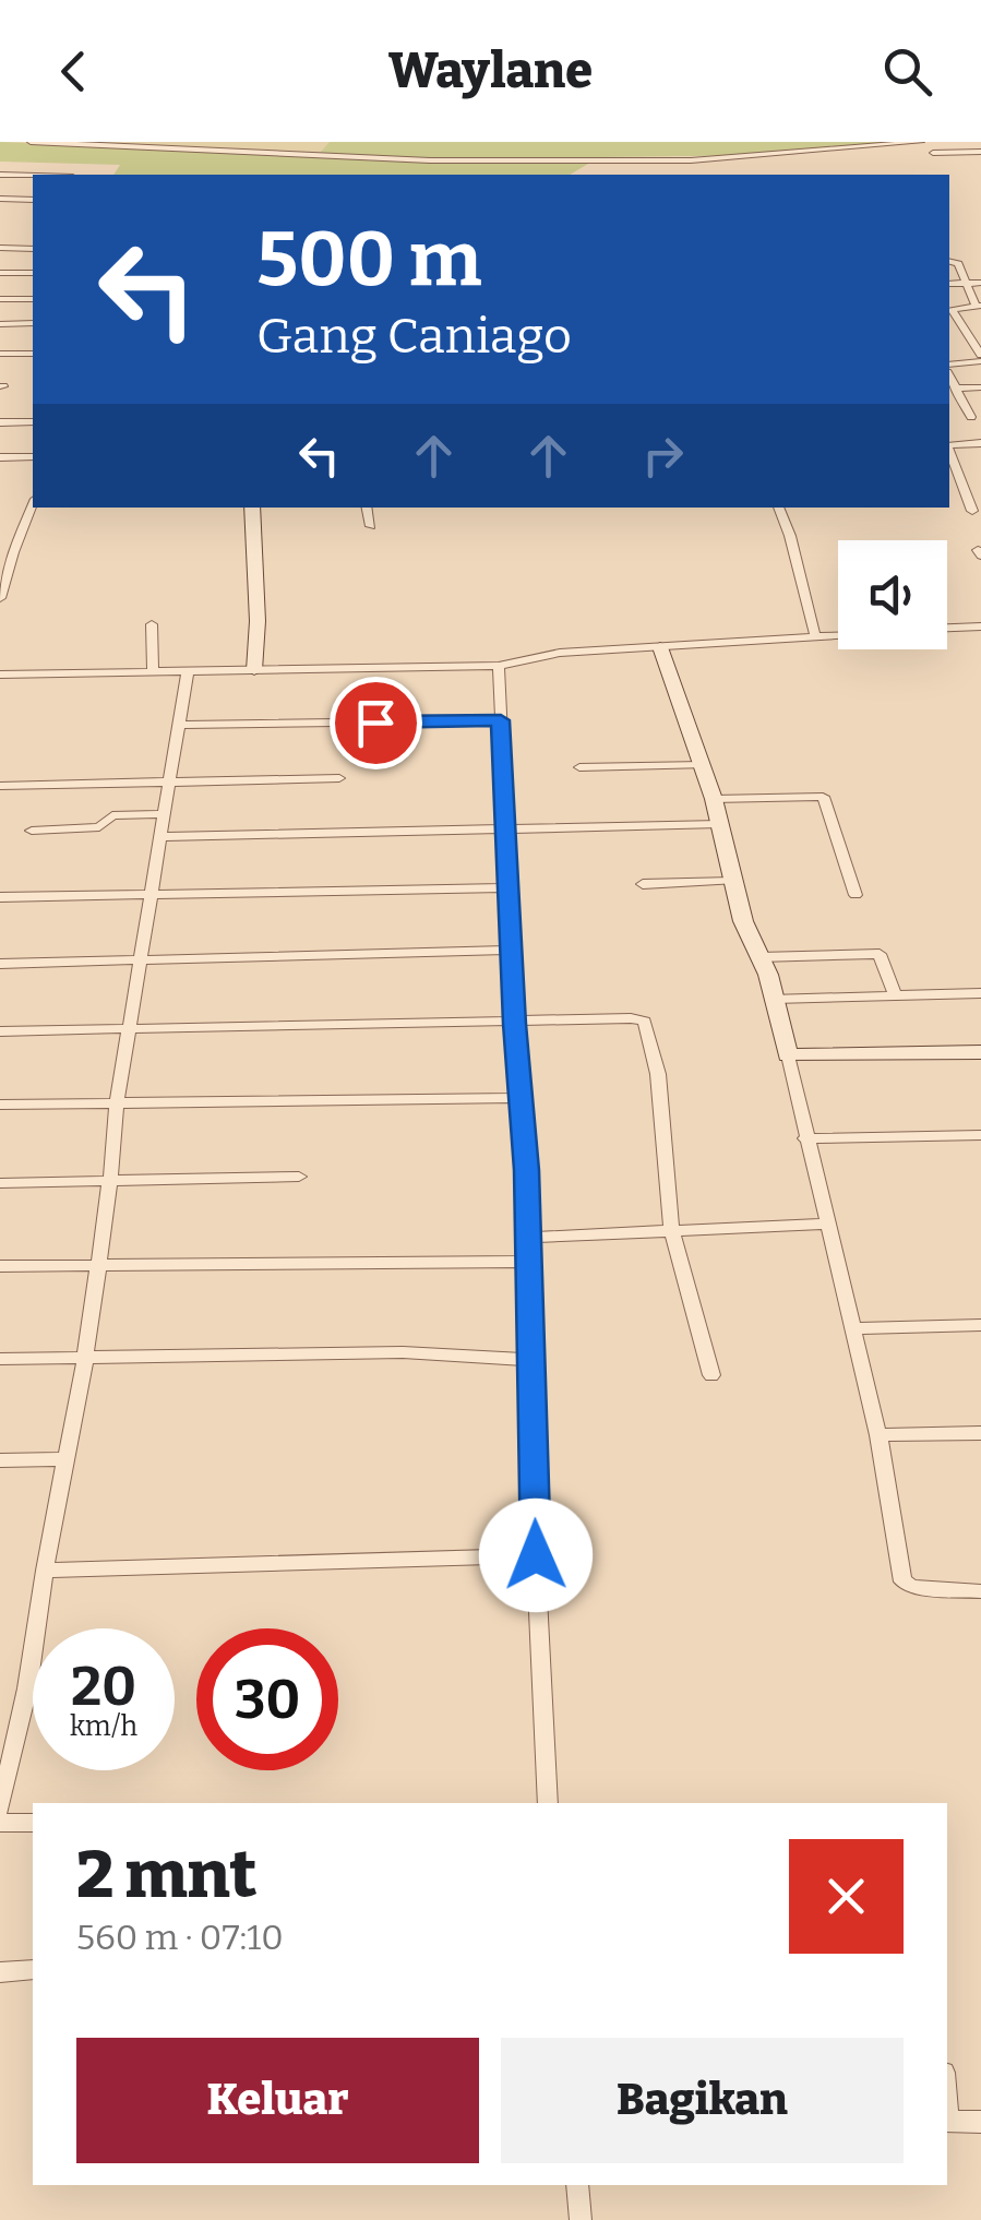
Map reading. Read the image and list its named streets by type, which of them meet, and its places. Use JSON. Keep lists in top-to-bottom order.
{
  "page": {
    "header": "Waylane",
    "turn": ["500 m", "Gang Caniago"],
    "speed": "20 km/h",
    "limit": "30",
    "heading": ["2 mnt", "560 m · 07:10"],
    "buttons": ["Keluar", "Bagikan"]
  }
}
